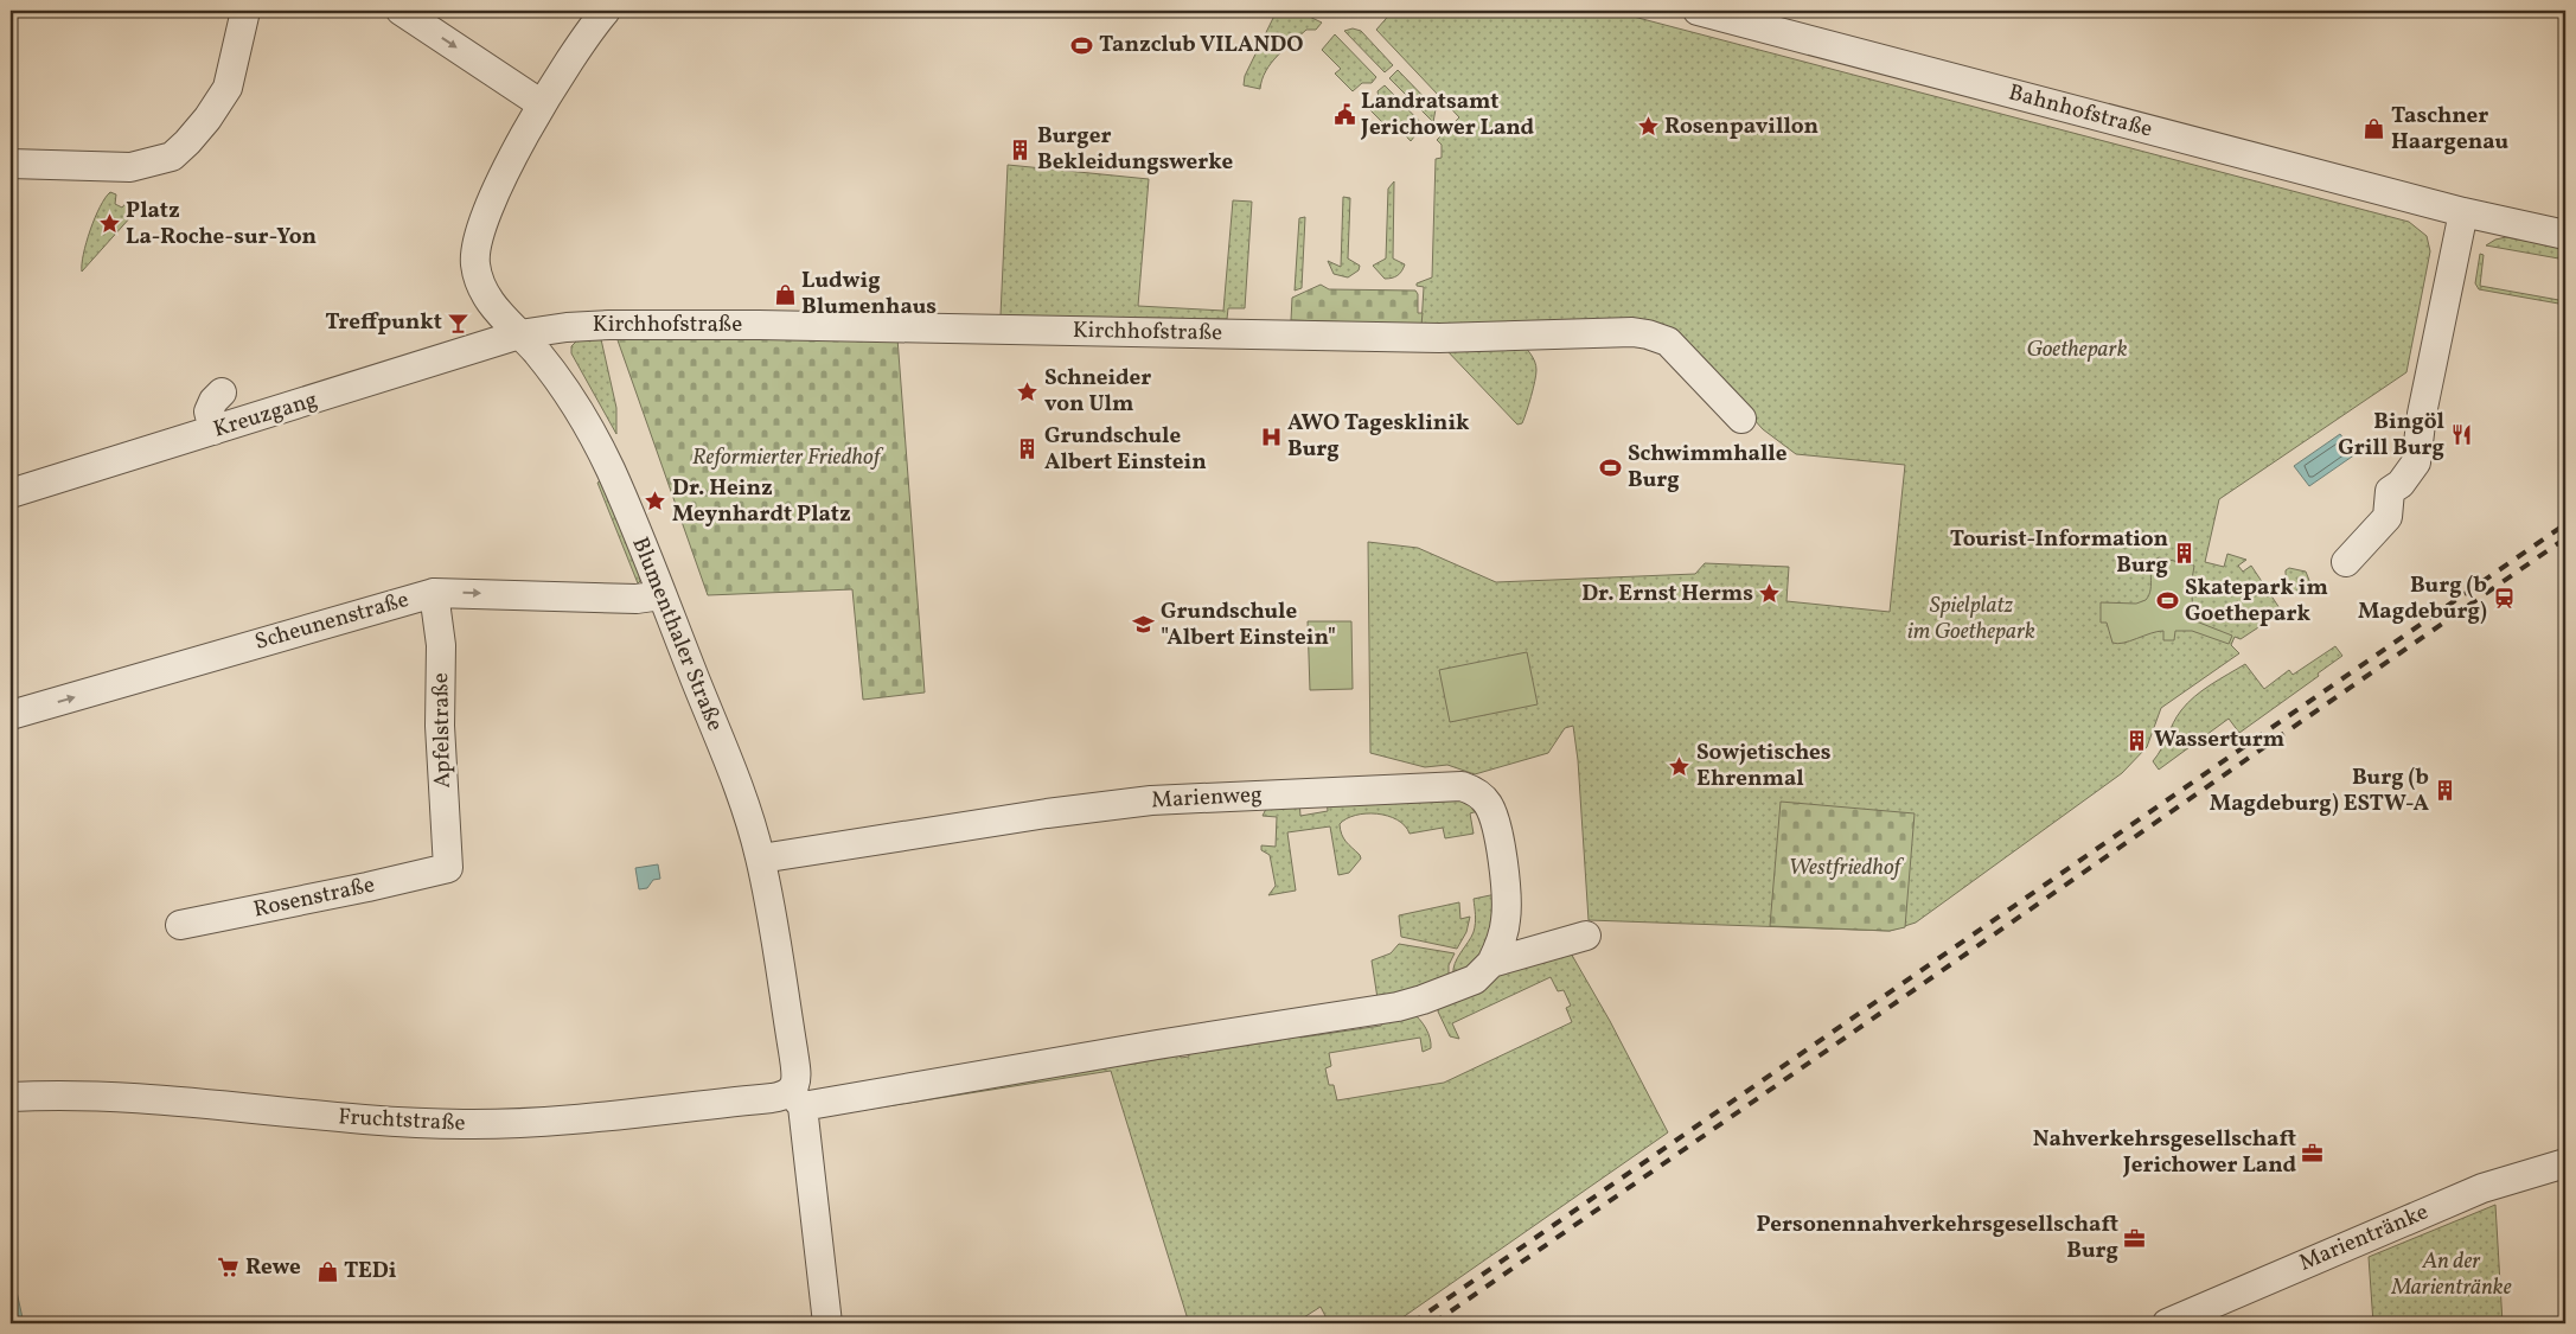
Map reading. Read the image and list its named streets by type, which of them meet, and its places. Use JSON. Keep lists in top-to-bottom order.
{
  "streets": {
    "street": [
      "Bahnhofstraße",
      "Kirchhofstraße",
      "Kreuzgang",
      "Scheunenstraße",
      "Blumenthaler Straße",
      "Apfelstraße",
      "Marienweg",
      "Rosenstraße",
      "Fruchtstraße",
      "Marientränke"
    ]
  },
  "crossings": [
    ["Kirchhofstraße", "Kreuzgang"],
    ["Kirchhofstraße", "Blumenthaler Straße"],
    ["Kreuzgang", "Blumenthaler Straße"],
    ["Scheunenstraße", "Blumenthaler Straße"],
    ["Scheunenstraße", "Apfelstraße"],
    ["Blumenthaler Straße", "Marienweg"],
    ["Blumenthaler Straße", "Fruchtstraße"],
    ["Apfelstraße", "Rosenstraße"],
    ["Marienweg", "Fruchtstraße"]
  ],
  "one_way": ["Scheunenstraße"],
  "parks": [
    "Goethepark",
    "Reformierter Friedhof",
    "Spielplatz im Goethepark",
    "Westfriedhof",
    "An der Marientränke"
  ],
  "places": {
    "sports": ["Tanzclub VILANDO", "Schwimmhalle Burg", "Skatepark im Goethepark"],
    "public building": ["Landratsamt Jerichower Land"],
    "place": [
      "Rosenpavillon",
      "Platz La-Roche-sur-Yon",
      "Schneider von Ulm",
      "Dr. Heinz Meynhardt Platz",
      "Dr. Ernst Herms",
      "Sowjetisches Ehrenmal"
    ],
    "shop": ["Taschner Haargenau", "Ludwig Blumenhaus", "TEDi"],
    "building": [
      "Burger Bekleidungswerke",
      "Grundschule Albert Einstein",
      "Tourist-Information Burg",
      "Wasserturm",
      "Burg (b Magdeburg) ESTW-A"
    ],
    "bar": ["Treffpunkt"],
    "restaurant": ["Bingöl Grill Burg"],
    "hospital": ["AWO Tagesklinik Burg"],
    "station": ["Burg (b Magdeburg)"],
    "school or university": ["Grundschule \"Albert Einstein\""],
    "office": ["Nahverkehrsgesellschaft Jerichower Land", "Personennahverkehrsgesellschaft Burg"],
    "supermarket": ["Rewe"]
  }
}
